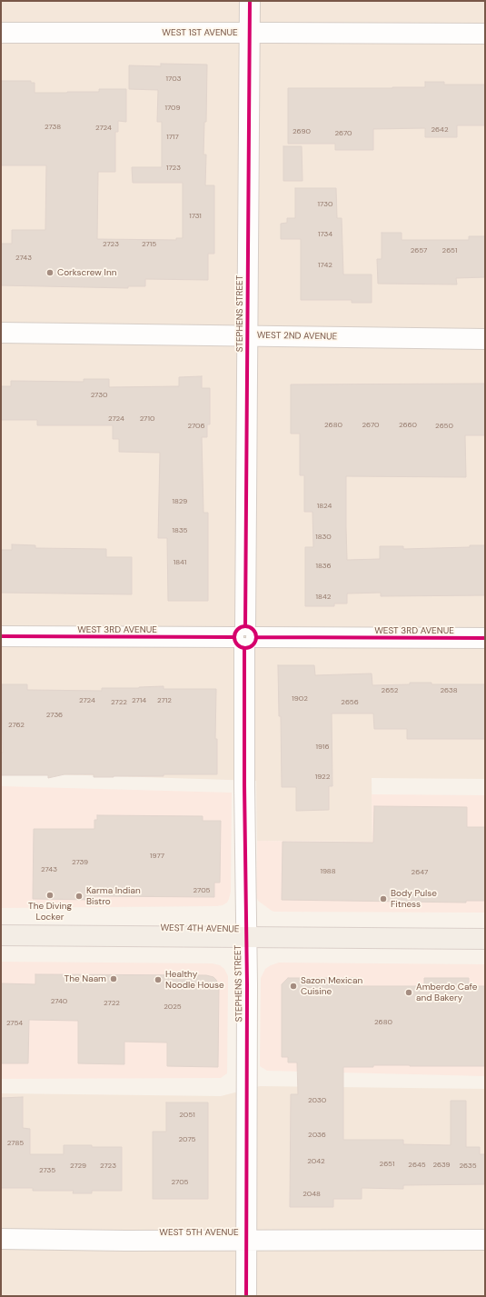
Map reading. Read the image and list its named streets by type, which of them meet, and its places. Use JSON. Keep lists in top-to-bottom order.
{
  "streets": {
    "main road": ["WEST 4TH AVENUE"],
    "street": [
      "WEST 1ST AVENUE",
      "STEPHENS STREET",
      "WEST 2ND AVENUE",
      "WEST 3RD AVENUE",
      "WEST 5TH AVENUE"
    ]
  },
  "crossings": [
    ["WEST 1ST AVENUE", "STEPHENS STREET"],
    ["STEPHENS STREET", "WEST 2ND AVENUE"],
    ["STEPHENS STREET", "WEST 3RD AVENUE"],
    ["STEPHENS STREET", "WEST 4TH AVENUE"],
    ["STEPHENS STREET", "WEST 5TH AVENUE"]
  ],
  "places": [
    "Corkscrew Inn",
    "The Diving Locker",
    "Karma Indian Bistro",
    "Body Pulse Fitness",
    "The Naam",
    "Healthy Noodle House",
    "Sazon Mexican Cuisine",
    "Amberdo Cafe and Bakery"
  ],
  "house_numbers": [
    "1703",
    "1709",
    "2738",
    "2724",
    "2642",
    "2690",
    "2670",
    "1717",
    "1723",
    "1730",
    "1731",
    "1734",
    "2723",
    "2715",
    "2657",
    "2651",
    "2743",
    "1742",
    "2730",
    "2724",
    "2710",
    "2680",
    "2670",
    "2660",
    "2706",
    "2650",
    "1829",
    "1824",
    "1835",
    "1830",
    "1841",
    "1836",
    "1842",
    "2652",
    "2638",
    "1902",
    "2724",
    "2714",
    "2712",
    "2722",
    "2656",
    "2736",
    "2762",
    "1916",
    "1922",
    "1977",
    "2739",
    "2743",
    "1988",
    "2647",
    "2705",
    "2740",
    "2722",
    "2025",
    "2680",
    "2754",
    "2030",
    "2051",
    "2036",
    "2075",
    "2785",
    "2042",
    "2651",
    "2645",
    "2639",
    "2729",
    "2723",
    "2635",
    "2735",
    "2705",
    "2048"
  ]
}
